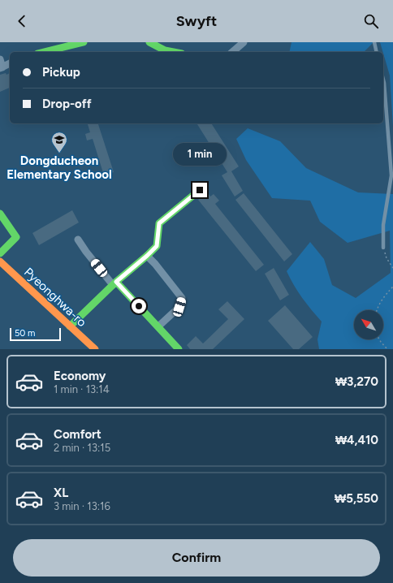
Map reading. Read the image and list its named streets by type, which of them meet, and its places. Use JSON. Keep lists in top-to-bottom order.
{
  "streets": {
    "street": ["Pyeonghwa-ro"]
  },
  "places": {
    "school or university": ["Dongducheon Elementary School"]
  },
  "scale_bar": "50 m",
  "north": "top left",
  "page": {
    "header": "Swyft",
    "banner": ["Pickup", "Drop-off"],
    "bubble": "1 min",
    "scale": "50 m",
    "list": [
      {
        "name": "Economy",
        "note": "1 min · 13:14",
        "value": "₩3,270"
      },
      {
        "name": "Comfort",
        "note": "2 min · 13:15",
        "value": "₩4,410"
      },
      {
        "name": "XL",
        "note": "3 min · 13:16",
        "value": "₩5,550"
      }
    ],
    "buttons": "Confirm"
  }
}
